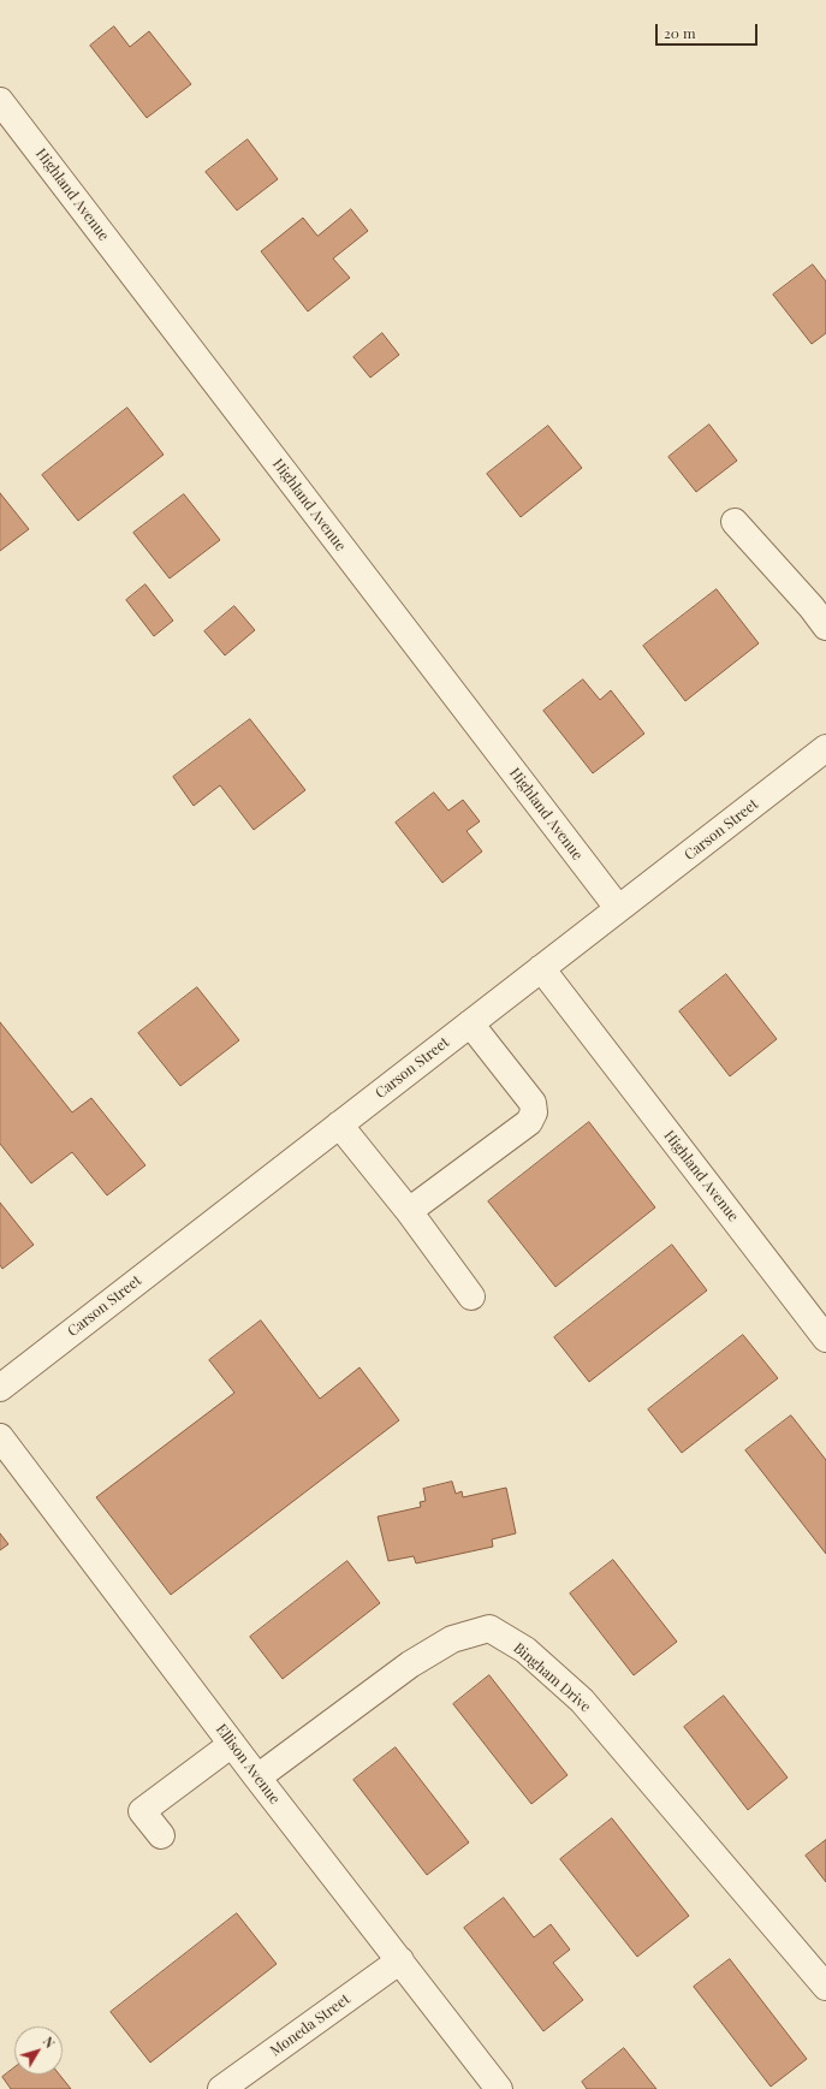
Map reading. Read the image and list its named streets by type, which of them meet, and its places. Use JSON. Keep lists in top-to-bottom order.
{
  "streets": {
    "street": [
      "Highland Avenue",
      "Carson Street",
      "Bingham Drive",
      "Ellison Avenue",
      "Moneda Street"
    ]
  },
  "crossings": [
    ["Highland Avenue", "Carson Street"],
    ["Bingham Drive", "Ellison Avenue"],
    ["Ellison Avenue", "Moneda Street"]
  ],
  "scale_bar": "20 m",
  "north": "top right"
}
